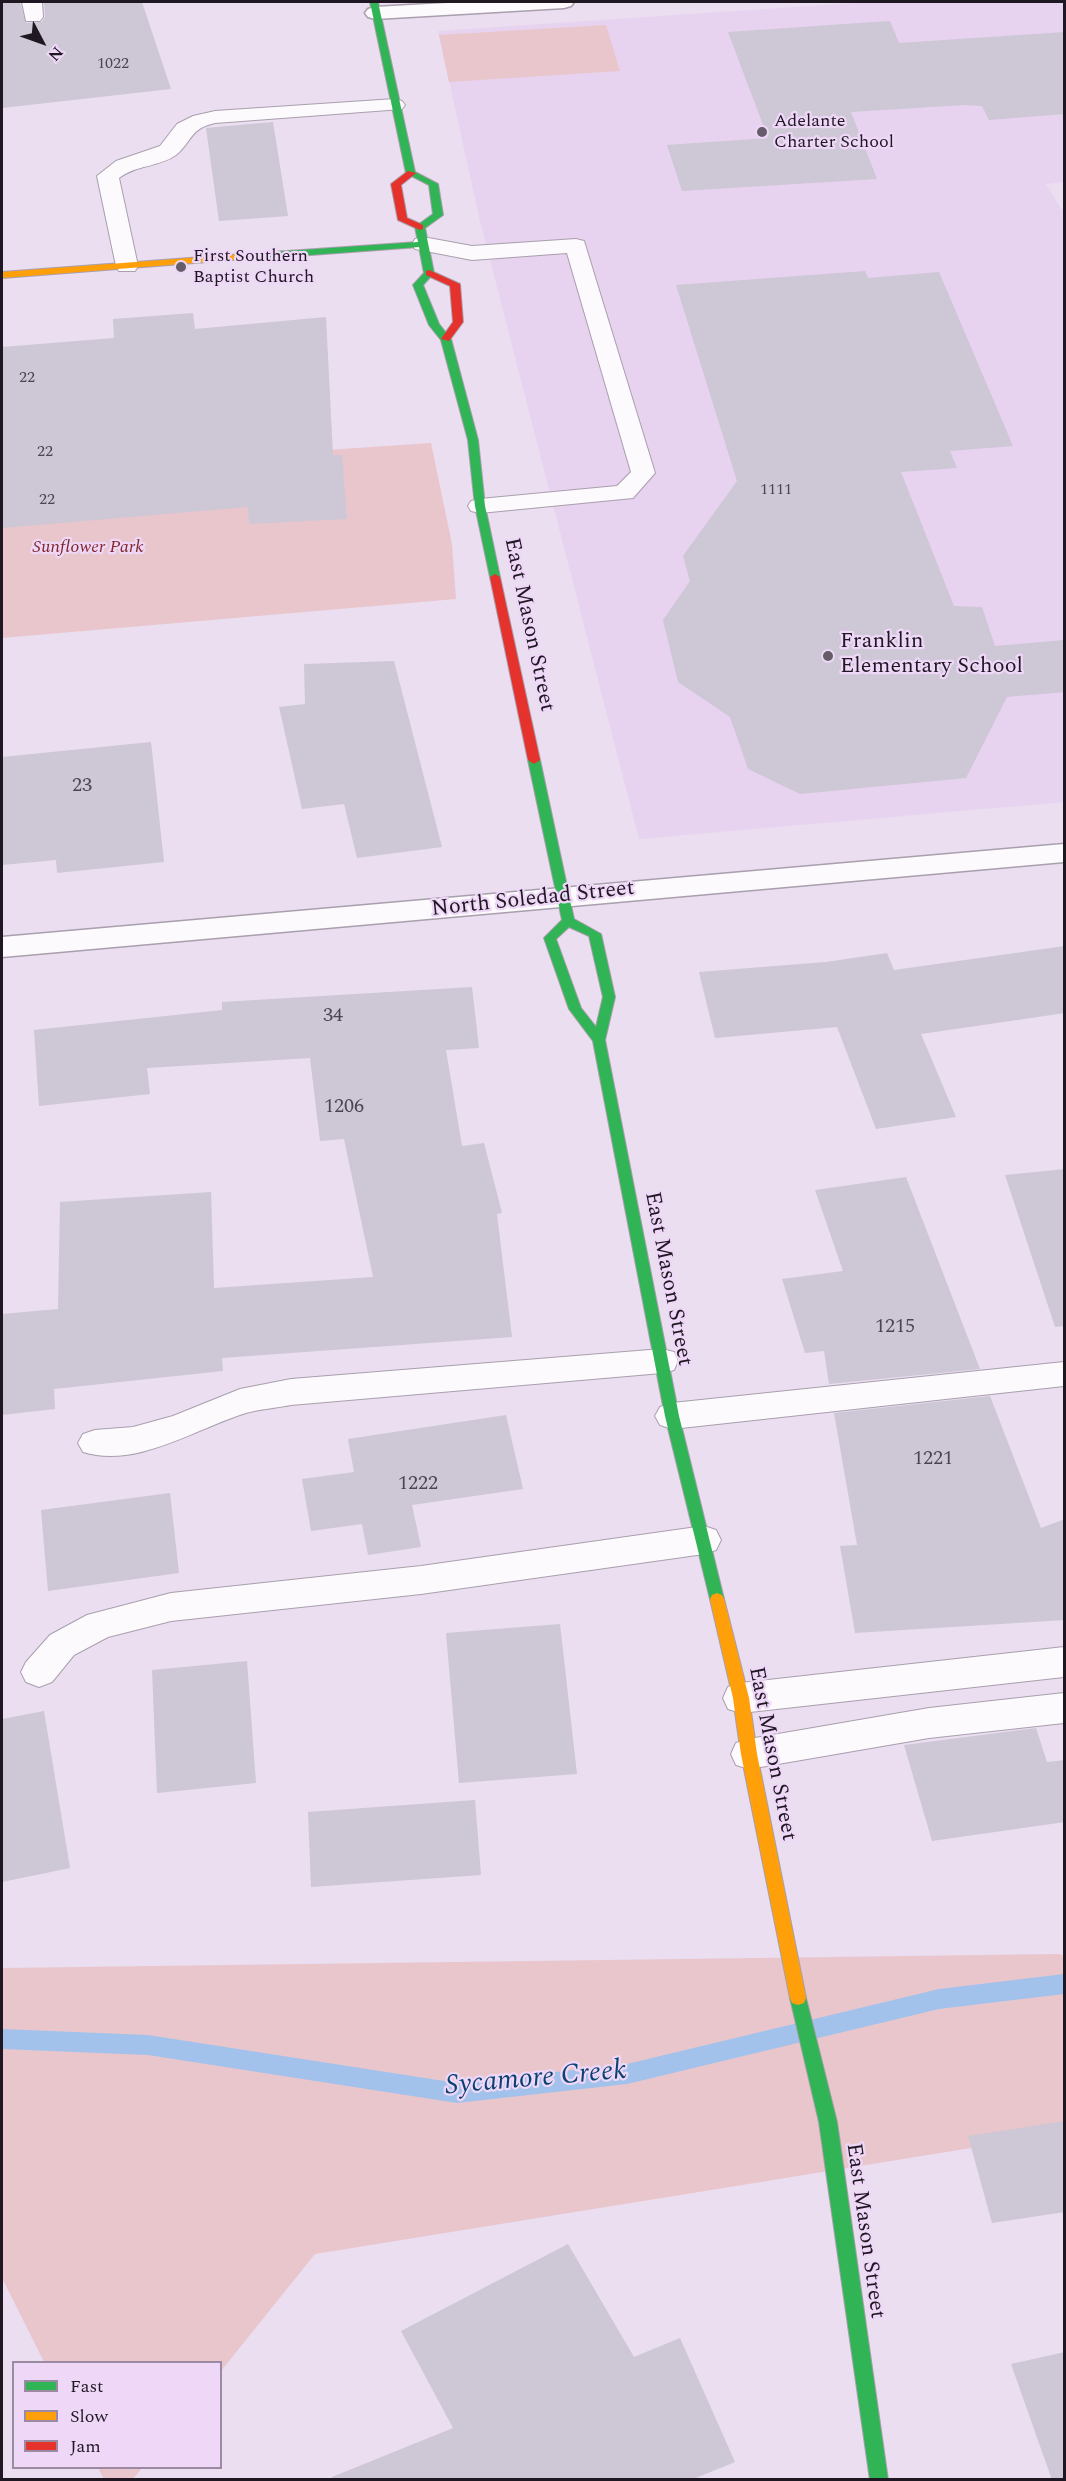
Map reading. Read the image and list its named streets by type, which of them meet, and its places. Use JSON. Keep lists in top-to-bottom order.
{
  "streets": {
    "street": ["East Mason Street", "North Soledad Street"]
  },
  "crossings": [
    ["East Mason Street", "North Soledad Street"]
  ],
  "water": ["Sycamore Creek"],
  "parks": ["Sunflower Park"],
  "places": ["Adelante Charter School", "First Southern Baptist Church", "Franklin Elementary School"],
  "house_numbers": [
    "1022",
    "22",
    "22",
    "1111",
    "22",
    "23",
    "34",
    "1206",
    "1215",
    "1221",
    "1222"
  ],
  "legend": ["Fast", "Slow", "Jam"],
  "north": "bottom right"
}
